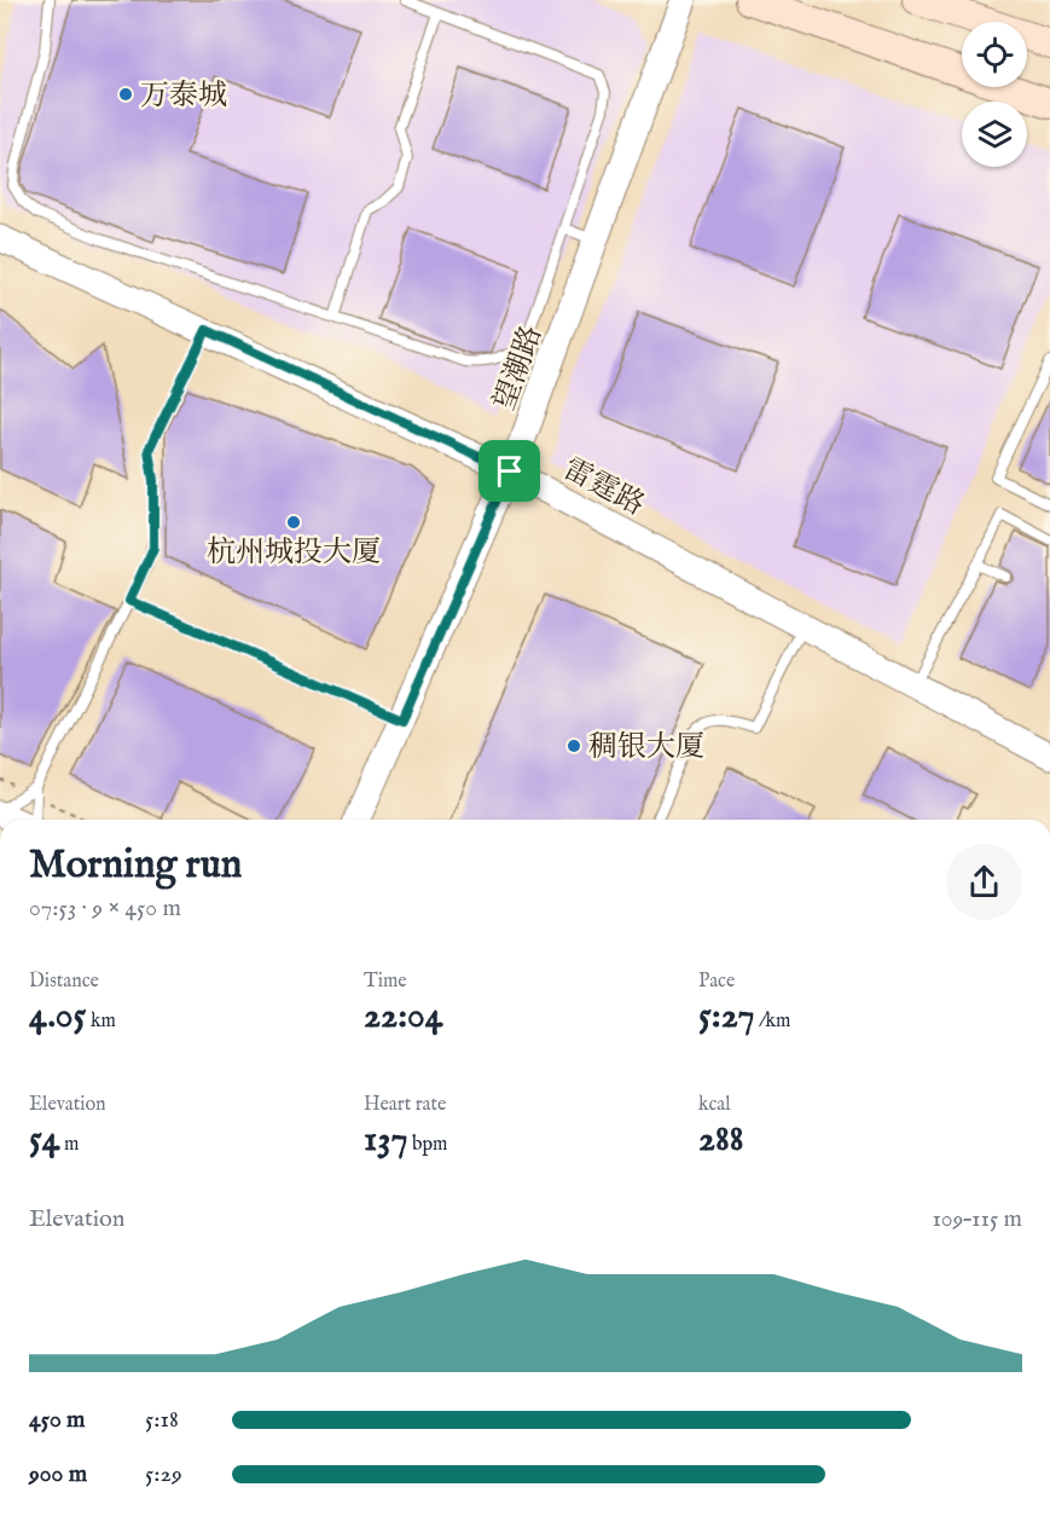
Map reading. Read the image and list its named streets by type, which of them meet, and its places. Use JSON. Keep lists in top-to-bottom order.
{
  "streets": {
    "street": ["望潮路", "雷霆路"]
  },
  "crossings": [
    ["望潮路", "雷霆路"]
  ],
  "places": ["万泰城", "杭州城投大厦", "稠银大厦"],
  "page": {
    "heading": ["Morning run", "07:53 · 9 × 450 m"],
    "stats": [
      ["Distance", "4.05 km"],
      ["Time", "22:04"],
      ["Pace", "5:27 /km"],
      ["Elevation", "54 m"],
      ["Heart rate", "137 bpm"],
      ["kcal", "288"]
    ],
    "chart": ["Elevation", "109–115 m"],
    "list": [
      {
        "name": "450 m",
        "note": "5:18"
      },
      {
        "name": "900 m",
        "note": "5:29"
      }
    ]
  }
}
